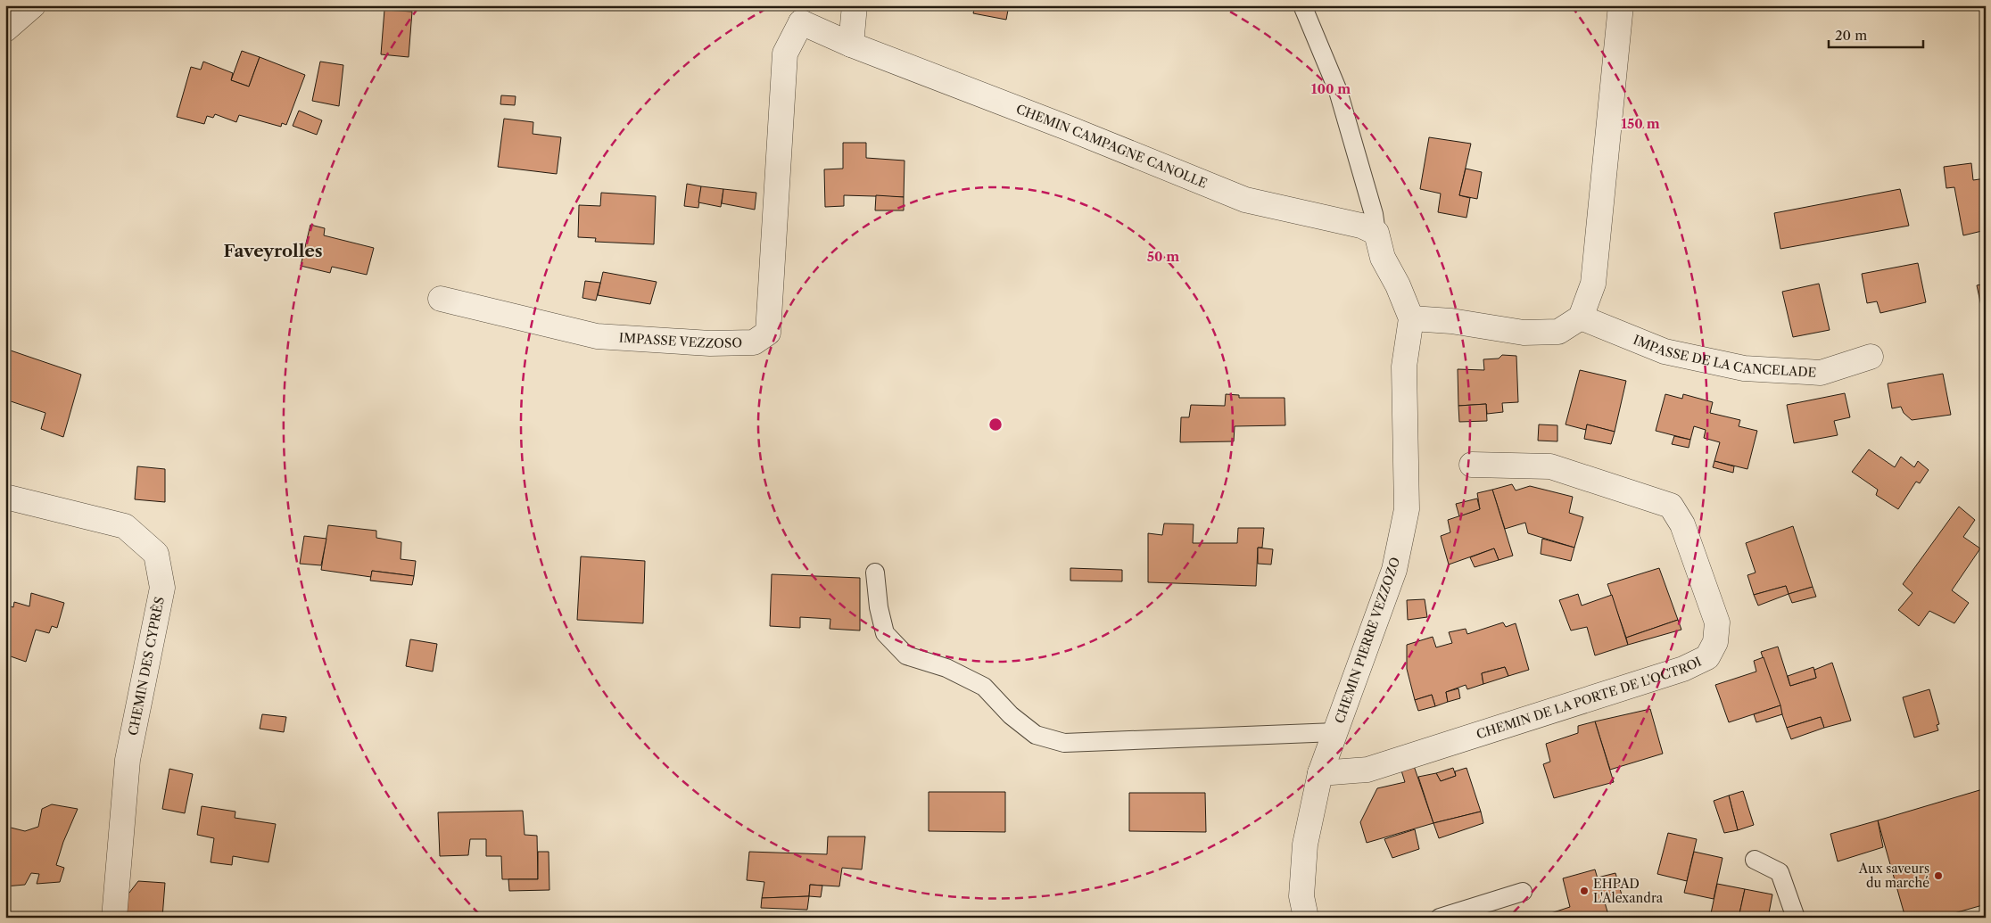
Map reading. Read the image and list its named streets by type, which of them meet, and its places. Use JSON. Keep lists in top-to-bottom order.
{
  "streets": {
    "street": [
      "CHEMIN CAMPAGNE CANOLLE",
      "IMPASSE VEZZOSO",
      "IMPASSE DE LA CANCELADE",
      "CHEMIN PIERRE VEZZOZO",
      "CHEMIN DES CYPRÈS",
      "CHEMIN DE LA PORTE DE L'OCTROI"
    ]
  },
  "crossings": [
    ["CHEMIN CAMPAGNE CANOLLE", "IMPASSE VEZZOSO"],
    ["CHEMIN PIERRE VEZZOZO", "CHEMIN DE LA PORTE DE L'OCTROI"]
  ],
  "districts": ["Faveyrolles"],
  "places": ["Aux saveurs du marché", "EHPAD L'Alexandra"],
  "scale_bar": "20 m",
  "rings": ["100 m", "150 m", "50 m"]
}
